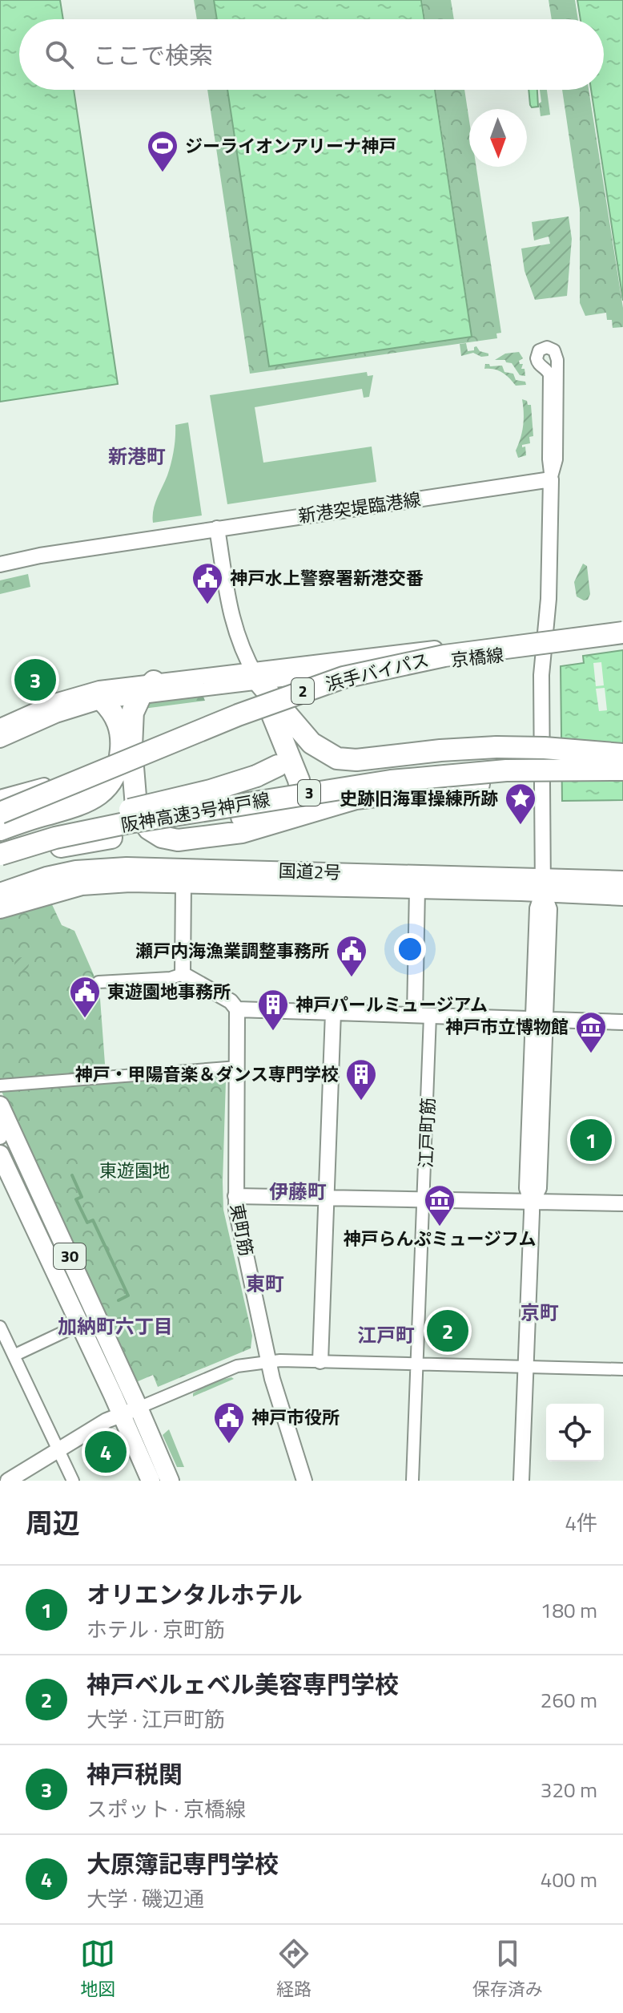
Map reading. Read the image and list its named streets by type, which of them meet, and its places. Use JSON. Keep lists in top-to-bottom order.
{
  "streets": {
    "highway": [
      "浜手バイパス",
      "2",
      "3",
      "阪神高速3号神戸線",
      "国道2号"
    ],
    "main road": ["30"],
    "street": [
      "新港突堤臨港線",
      "京橋線",
      "江戸町筋",
      "東町筋"
    ]
  },
  "crossings": [
    ["京橋線", "3"],
    ["3", "阪神高速3号神戸線"],
    ["国道2号", "江戸町筋"]
  ],
  "districts": [
    "新港町",
    "伊藤町",
    "東町",
    "京町",
    "加納町六丁目",
    "江戸町"
  ],
  "parks": ["東遊園地"],
  "places": {
    "sports": ["ジーライオンアリーナ神戸"],
    "public building": [
      "神戸水上警察署新港交番",
      "瀬戸内海漁業調整事務所",
      "東遊園地事務所",
      "神戸市役所"
    ],
    "place": ["史跡旧海軍操練所跡"],
    "building": ["神戸パールミュージアム", "神戸・甲陽音楽＆ダンス専門学校"],
    "museum": ["神戸市立博物館", "神戸らんぷミュージフム"]
  },
  "north": "bottom",
  "page": {
    "search": "ここで検索",
    "pins": [
      "3",
      "1",
      "2",
      "4"
    ],
    "heading": ["周辺", "4件"],
    "list": [
      {
        "mark": "1",
        "name": "オリエンタルホテル",
        "note": "ホテル · 京町筋",
        "value": "180 m"
      },
      {
        "mark": "2",
        "name": "神戸ベルェベル美容専門学校",
        "note": "大学 · 江戸町筋",
        "value": "260 m"
      },
      {
        "mark": "3",
        "name": "神戸税関",
        "note": "スポット · 京橋線",
        "value": "320 m"
      },
      {
        "mark": "4",
        "name": "大原簿記専門学校",
        "note": "大学 · 磯辺通",
        "value": "400 m"
      }
    ],
    "nav": ["地図", "経路", "保存済み"]
  }
}
